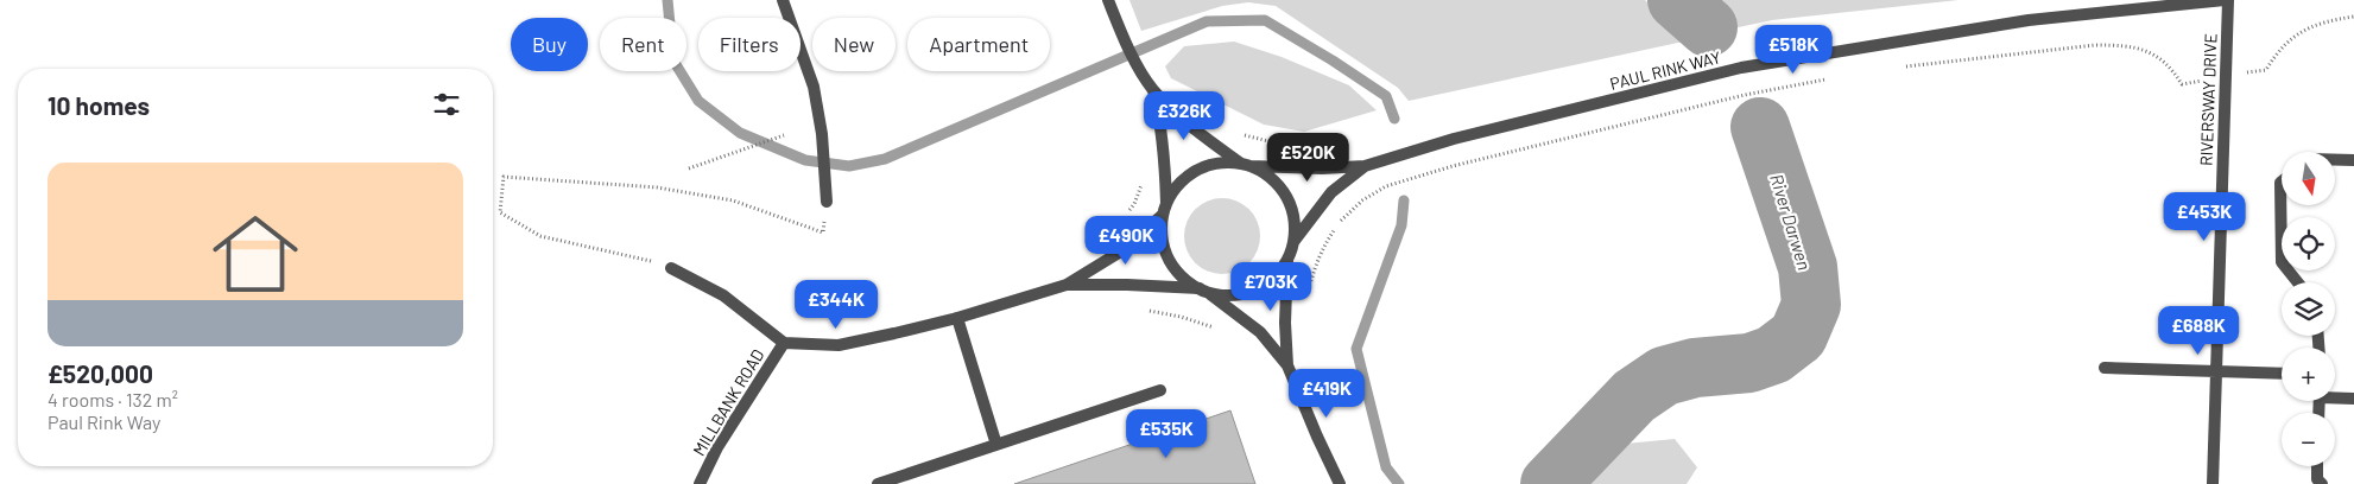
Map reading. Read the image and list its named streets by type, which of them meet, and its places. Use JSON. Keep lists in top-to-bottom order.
{
  "streets": {
    "street": ["PAUL RINK WAY", "RIVERSWAY DRIVE", "MILLBANK ROAD"]
  },
  "crossings": [
    ["PAUL RINK WAY", "RIVERSWAY DRIVE"],
    ["PAUL RINK WAY", "MILLBANK ROAD"]
  ],
  "water": ["River Darwen"],
  "north": "bottom",
  "page": {
    "chip": [
      "Buy",
      "Rent",
      "Filters",
      "New",
      "Apartment"
    ],
    "price": [
      "£518K",
      "£326K",
      "£520K",
      "£453K",
      "£490K",
      "£703K",
      "£344K",
      "£688K",
      "£419K",
      "£535K"
    ],
    "heading": "10 homes",
    "list": [
      {
        "name": "£520,000",
        "note": "4 rooms · 132 m² · Paul Rink Way"
      }
    ],
    "map_buttons": ["+", "−"]
  }
}
